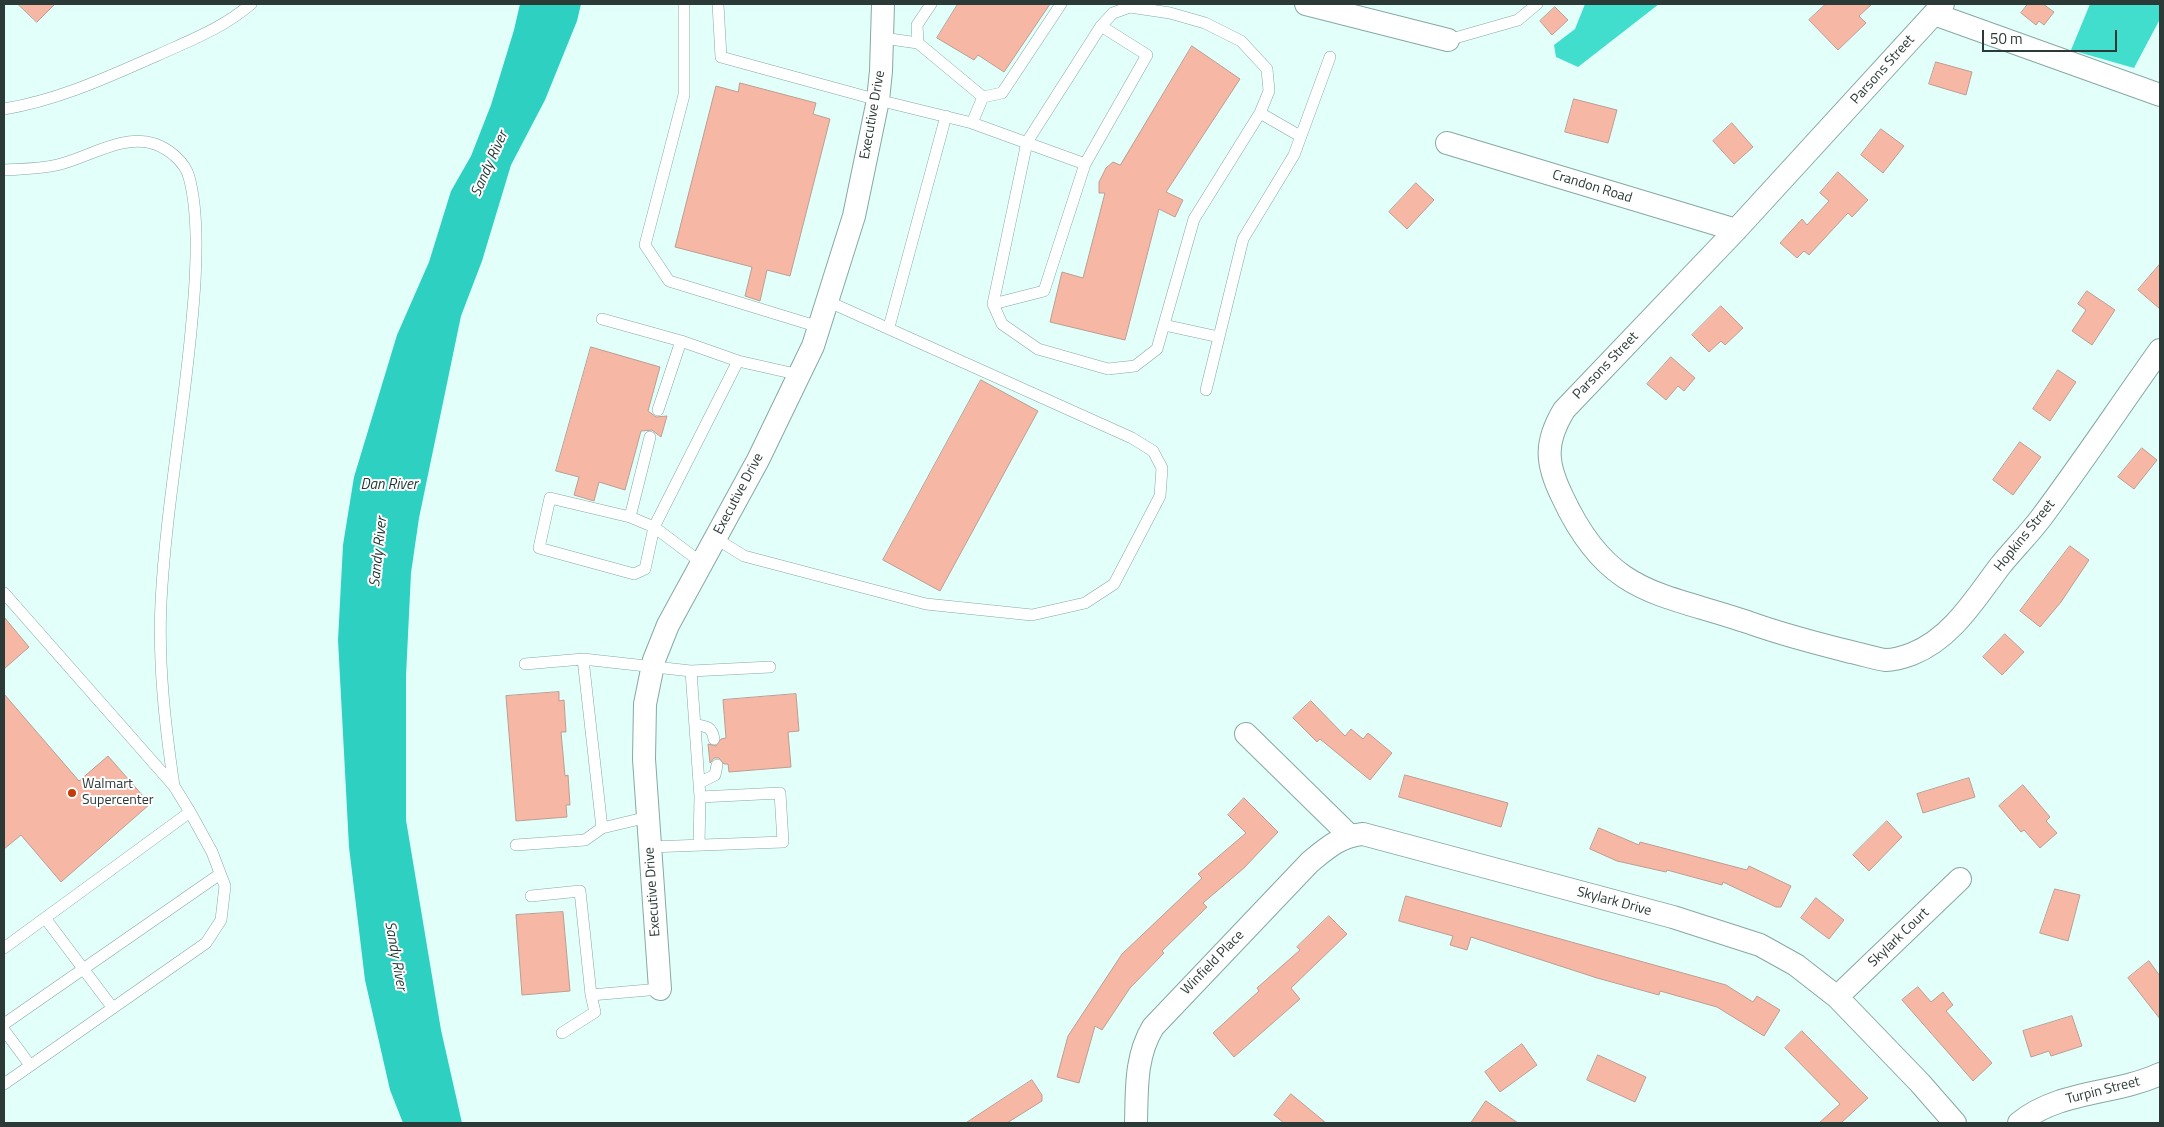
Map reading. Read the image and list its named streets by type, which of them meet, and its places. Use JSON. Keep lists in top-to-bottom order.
{
  "streets": {
    "street": [
      "Parsons Street",
      "Executive Drive",
      "Crandon Road",
      "Hopkins Street",
      "Skylark Drive",
      "Skylark Court",
      "Winfield Place",
      "Turpin Street"
    ]
  },
  "crossings": [
    ["Parsons Street", "Crandon Road"],
    ["Parsons Street", "Hopkins Street"],
    ["Skylark Drive", "Skylark Court"],
    ["Skylark Drive", "Winfield Place"]
  ],
  "water": ["Sandy River", "Dan River"],
  "places": ["Walmart Supercenter"],
  "scale_bar": "50 m"
}
